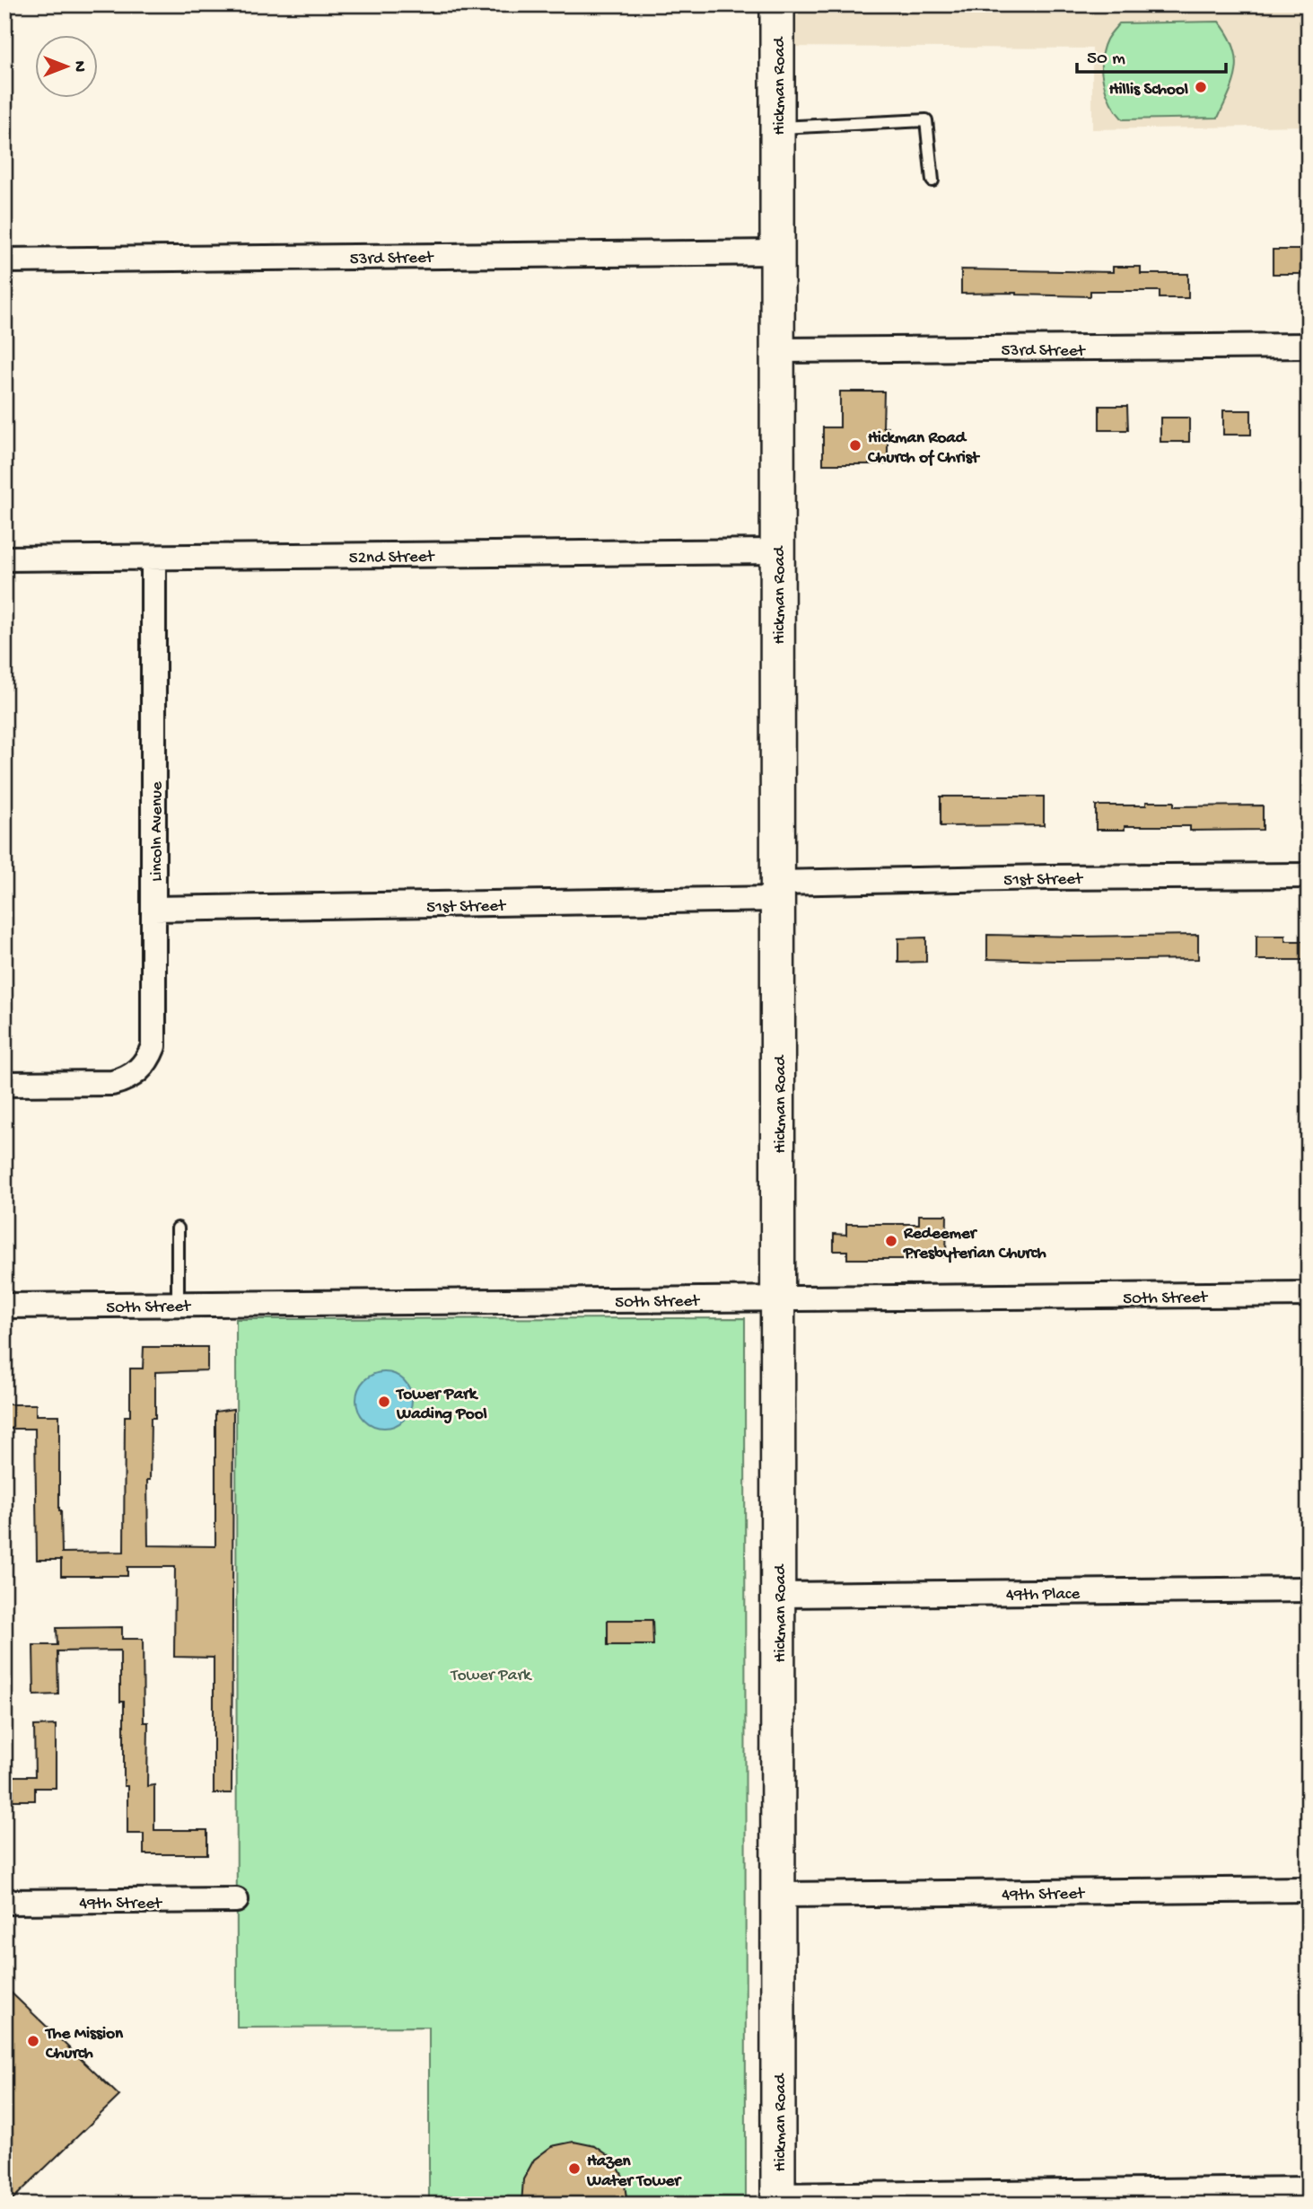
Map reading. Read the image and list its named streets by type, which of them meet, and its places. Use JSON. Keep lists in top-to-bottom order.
{
  "streets": {
    "main road": ["Hickman Road"],
    "street": [
      "53rd Street",
      "52nd Street",
      "Lincoln Avenue",
      "51st Street",
      "50th Street",
      "49th Place",
      "49th Street"
    ]
  },
  "crossings": [
    ["Hickman Road", "53rd Street"],
    ["Hickman Road", "52nd Street"],
    ["Hickman Road", "51st Street"],
    ["Hickman Road", "50th Street"],
    ["Hickman Road", "49th Place"],
    ["Hickman Road", "49th Street"],
    ["52nd Street", "Lincoln Avenue"],
    ["Lincoln Avenue", "51st Street"]
  ],
  "parks": ["Tower Park"],
  "places": [
    "Hillis School",
    "Hickman Road Church of Christ",
    "Redeemer Presbyterian Church",
    "Tower Park Wading Pool",
    "The Mission Church",
    "Hazen Water Tower"
  ],
  "scale_bar": "50 m",
  "north": "right"
}
